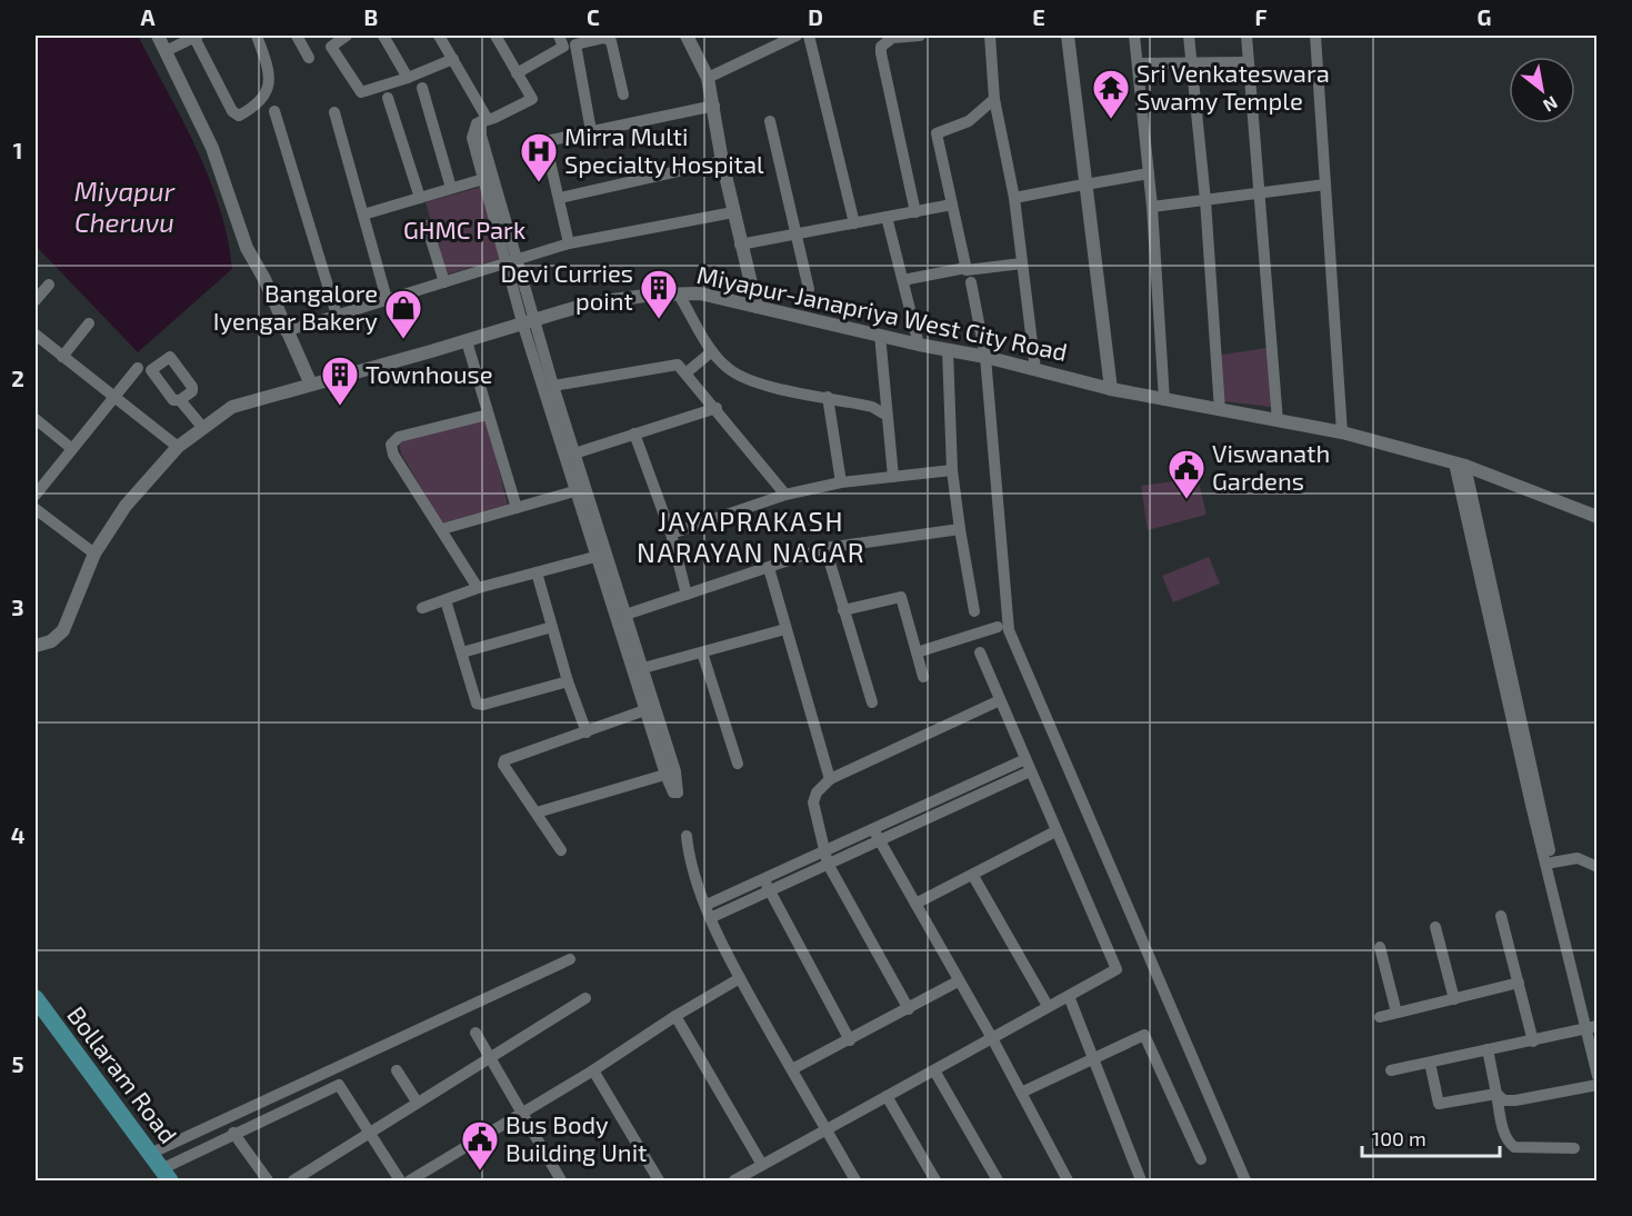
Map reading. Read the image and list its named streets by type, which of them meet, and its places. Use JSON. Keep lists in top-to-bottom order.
{
  "streets": {
    "main road": ["Bollaram Road"],
    "street": ["Miyapur-Janapriya West City Road"]
  },
  "districts": ["JAYAPRAKASH NARAYAN NAGAR"],
  "water": ["Miyapur Cheruvu"],
  "parks": ["GHMC Park"],
  "places": {
    "temple": ["Sri Venkateswara Swamy Temple"],
    "hospital": ["Mirra Multi Specialty Hospital"],
    "building": ["Devi Curries point", "Townhouse"],
    "shop": ["Bangalore Iyengar Bakery"],
    "public building": ["Viswanath Gardens", "Bus Body Building Unit"]
  },
  "scale_bar": "100 m",
  "north": "bottom right",
  "grid": {
    "columns": [
      "A",
      "B",
      "C",
      "D",
      "E",
      "F",
      "G"
    ],
    "rows": [
      "1",
      "2",
      "3",
      "4",
      "5"
    ]
  }
}
